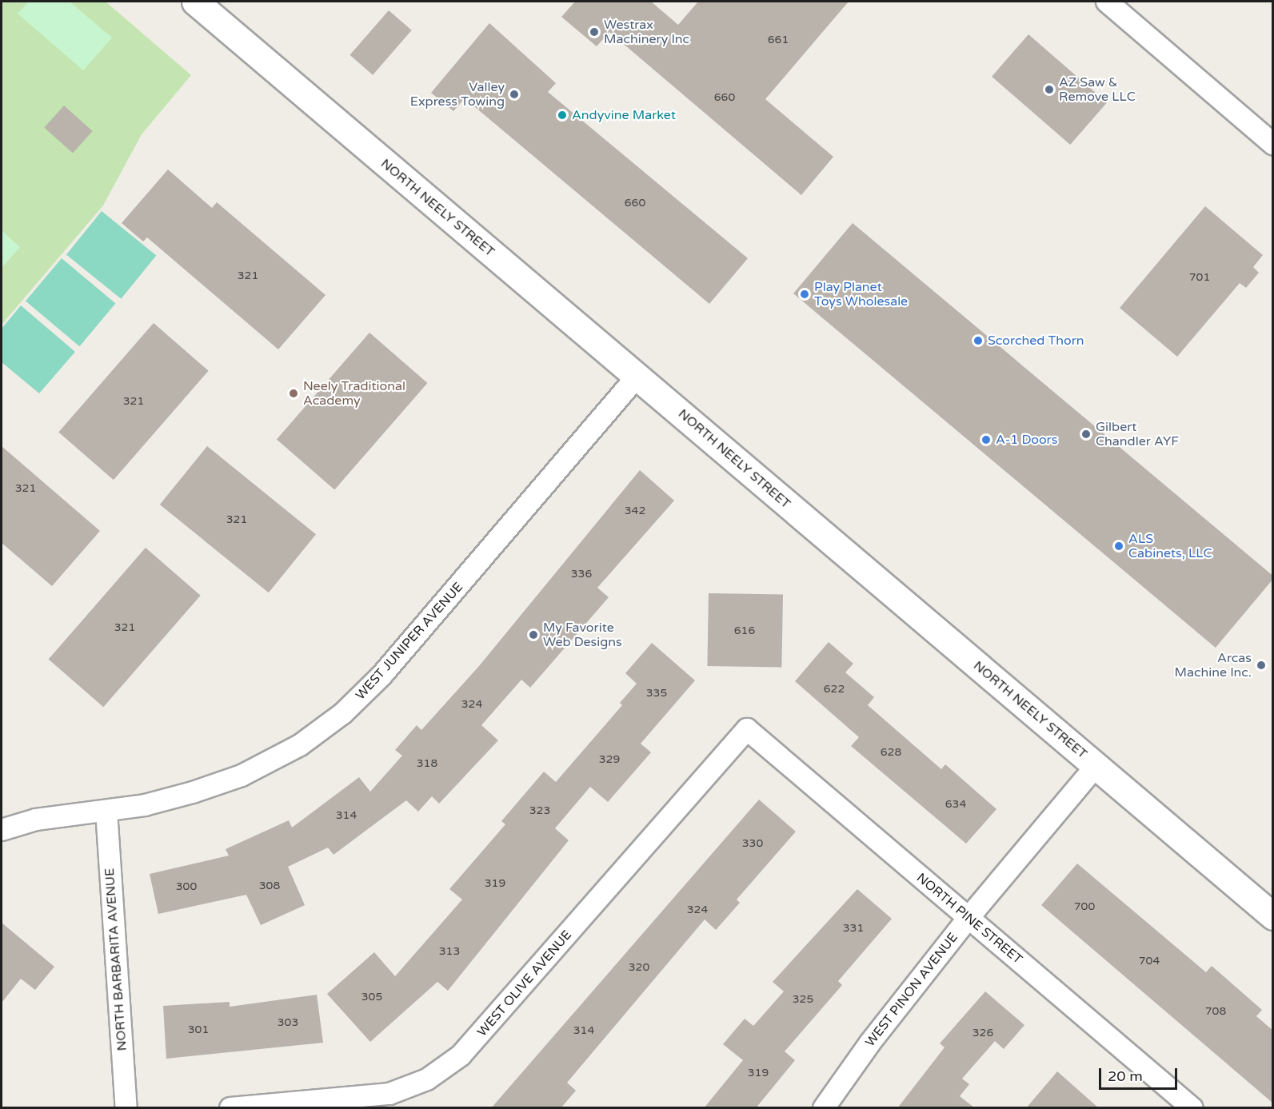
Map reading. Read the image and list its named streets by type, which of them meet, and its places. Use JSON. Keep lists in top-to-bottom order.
{
  "streets": {
    "street": [
      "NORTH NEELY STREET",
      "WEST JUNIPER AVENUE",
      "NORTH PINE STREET",
      "NORTH BARBARITA AVENUE",
      "WEST OLIVE AVENUE",
      "WEST PINON AVENUE"
    ]
  },
  "crossings": [
    ["NORTH NEELY STREET", "WEST JUNIPER AVENUE"],
    ["NORTH NEELY STREET", "WEST PINON AVENUE"],
    ["WEST JUNIPER AVENUE", "NORTH BARBARITA AVENUE"],
    ["NORTH PINE STREET", "WEST OLIVE AVENUE"],
    ["NORTH PINE STREET", "WEST PINON AVENUE"]
  ],
  "places": [
    "Westrax Machinery Inc",
    "AZ Saw & Remove LLC",
    "Valley Express Towing",
    "Andyvine Market",
    "Play Planet Toys Wholesale",
    "Scorched Thorn",
    "Neely Traditional Academy",
    "Gilbert Chandler AYF",
    "A-1 Doors",
    "ALS Cabinets, LLC",
    "My Favorite Web Designs",
    "Arcas Machine Inc."
  ],
  "house_numbers": [
    "661",
    "660",
    "660",
    "321",
    "701",
    "321",
    "321",
    "342",
    "321",
    "336",
    "321",
    "616",
    "622",
    "335",
    "324",
    "628",
    "329",
    "318",
    "634",
    "323",
    "314",
    "330",
    "319",
    "308",
    "300",
    "700",
    "324",
    "331",
    "313",
    "704",
    "320",
    "305",
    "325",
    "708",
    "303",
    "301",
    "314",
    "326",
    "319"
  ],
  "scale_bar": "20 m"
}
